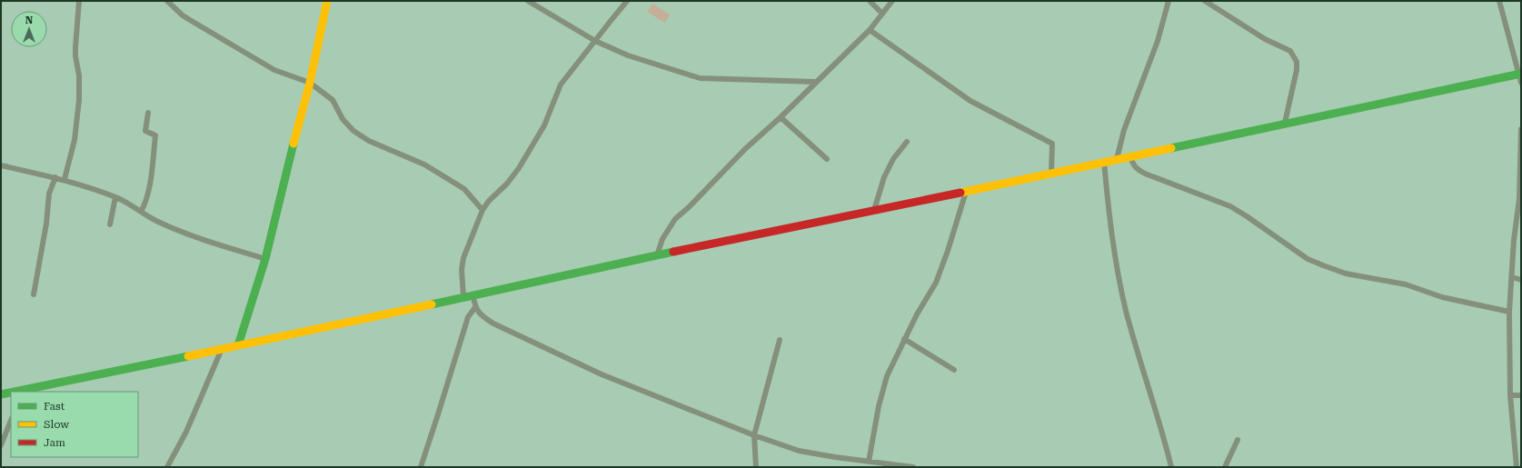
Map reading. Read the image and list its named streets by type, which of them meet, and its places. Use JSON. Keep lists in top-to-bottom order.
{
  "legend": ["Fast", "Slow", "Jam"],
  "north": "top"
}
